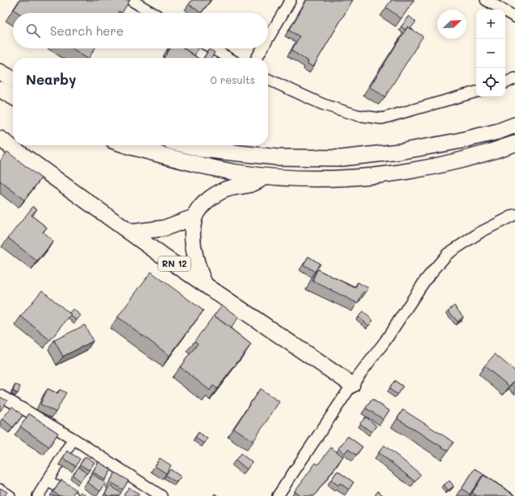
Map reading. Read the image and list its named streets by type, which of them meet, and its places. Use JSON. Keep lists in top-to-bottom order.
{
  "streets": {
    "highway": ["RN 12"]
  },
  "north": "top right",
  "page": {
    "map_buttons": ["+", "−"],
    "search": "Search here",
    "heading": ["Nearby", "0 results"]
  }
}
